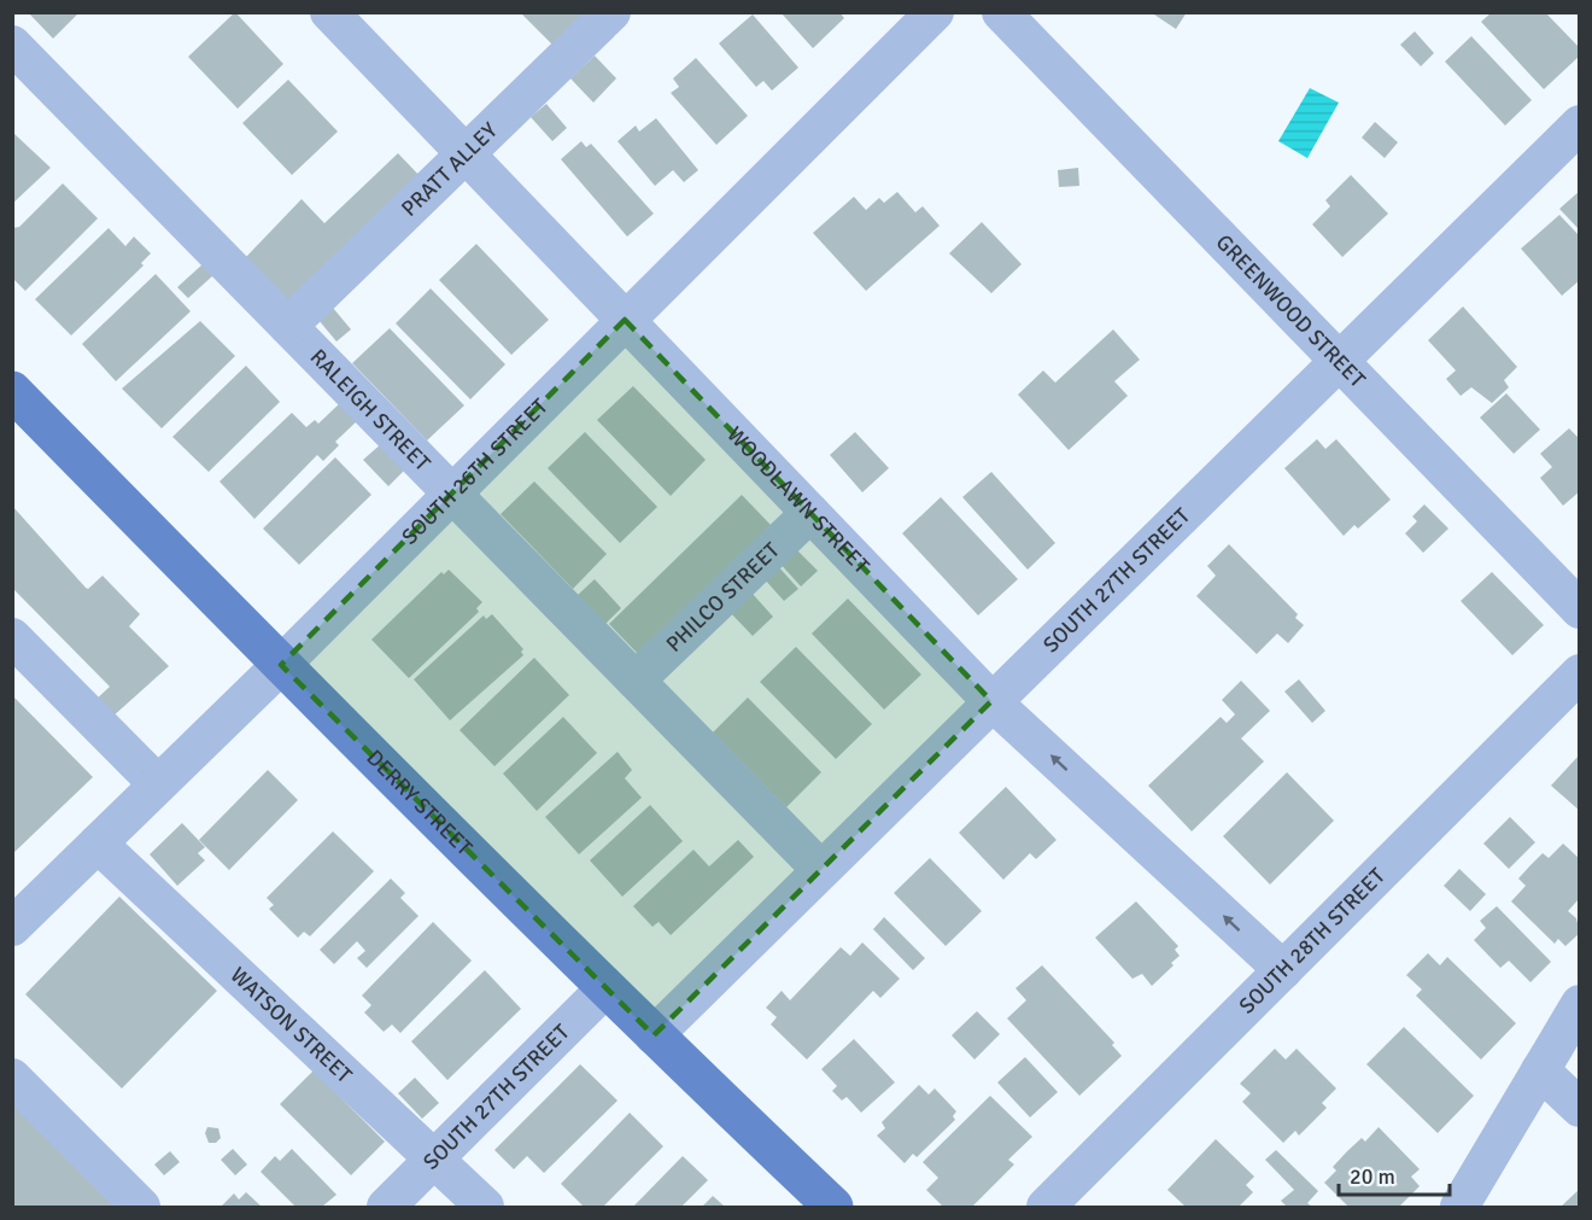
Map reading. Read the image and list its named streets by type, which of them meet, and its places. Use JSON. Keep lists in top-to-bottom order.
{
  "streets": {
    "main road": ["DERRY STREET"],
    "street": [
      "PRATT ALLEY",
      "GREENWOOD STREET",
      "RALEIGH STREET",
      "SOUTH 26TH STREET",
      "WOODLAWN STREET",
      "SOUTH 27TH STREET",
      "PHILCO STREET",
      "SOUTH 28TH STREET",
      "WATSON STREET"
    ]
  },
  "crossings": [
    ["PRATT ALLEY", "RALEIGH STREET"],
    ["PRATT ALLEY", "WOODLAWN STREET"],
    ["GREENWOOD STREET", "SOUTH 27TH STREET"],
    ["RALEIGH STREET", "SOUTH 26TH STREET"],
    ["RALEIGH STREET", "SOUTH 27TH STREET"],
    ["RALEIGH STREET", "PHILCO STREET"],
    ["SOUTH 26TH STREET", "WOODLAWN STREET"],
    ["SOUTH 26TH STREET", "DERRY STREET"],
    ["SOUTH 26TH STREET", "WATSON STREET"],
    ["WOODLAWN STREET", "SOUTH 27TH STREET"],
    ["WOODLAWN STREET", "PHILCO STREET"],
    ["WOODLAWN STREET", "SOUTH 28TH STREET"],
    ["SOUTH 27TH STREET", "DERRY STREET"],
    ["SOUTH 27TH STREET", "WATSON STREET"]
  ],
  "scale_bar": "20 m"
}
